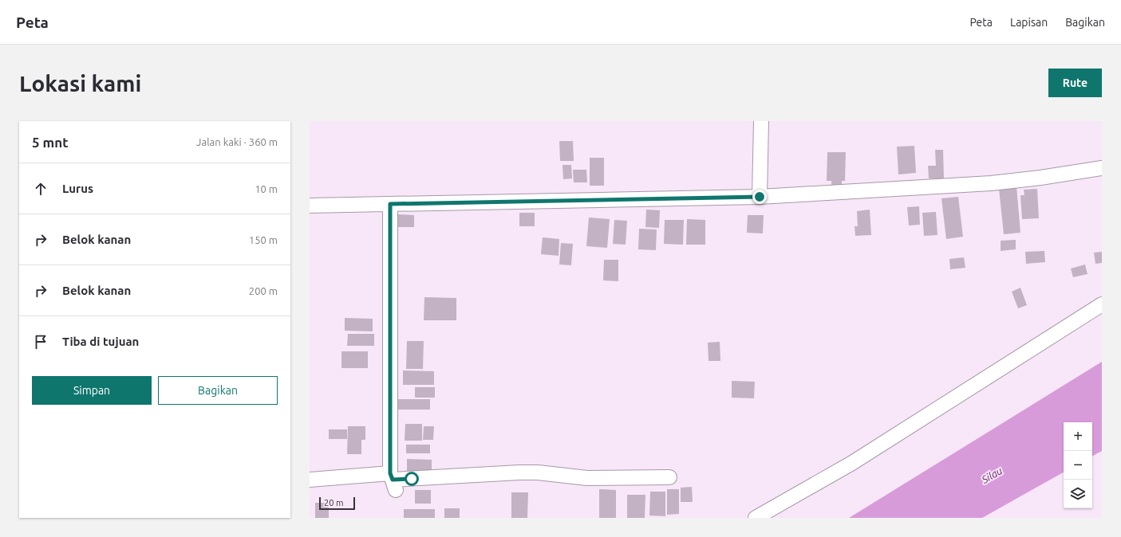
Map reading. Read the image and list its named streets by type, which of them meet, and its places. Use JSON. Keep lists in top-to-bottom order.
{
  "water": ["Silau"],
  "scale_bar": "20 m",
  "page": {
    "header": "Peta",
    "nav": ["Peta", "Lapisan", "Bagikan"],
    "buttons": [
      "Rute",
      ["Simpan", "Bagikan"]
    ],
    "title": "Lokasi kami",
    "heading": ["5 mnt", "Jalan kaki · 360 m"],
    "list": [
      ["Lurus", "10 m"],
      ["Belok kanan", "150 m"],
      ["Belok kanan", "200 m"],
      "Tiba di tujuan"
    ],
    "map_buttons": ["+", "−"],
    "scale": "20 m"
  }
}
